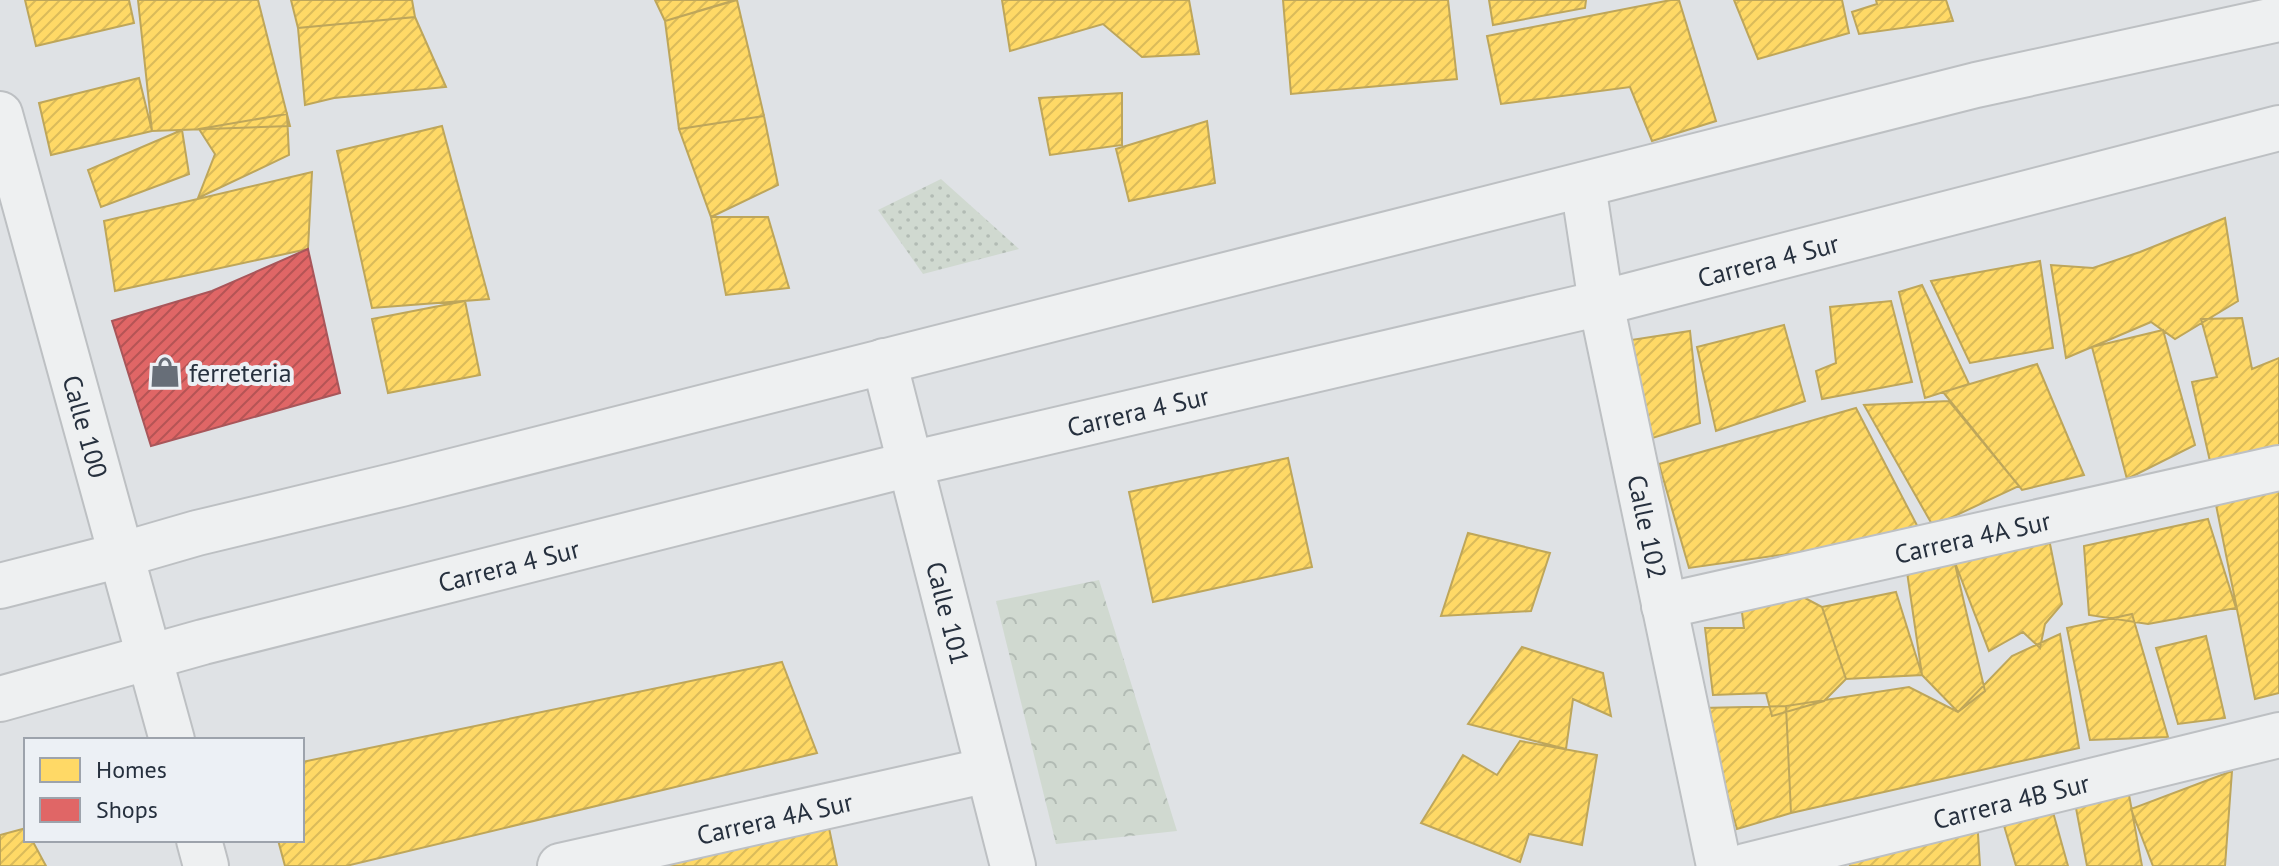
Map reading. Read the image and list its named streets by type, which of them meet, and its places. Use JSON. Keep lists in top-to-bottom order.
{
  "streets": {
    "street": [
      "Carrera 4 Sur",
      "Calle 100",
      "Calle 102",
      "Carrera 4A Sur",
      "Calle 101",
      "Carrera 4B Sur"
    ]
  },
  "crossings": [
    ["Carrera 4 Sur", "Calle 100"],
    ["Carrera 4 Sur", "Calle 102"],
    ["Carrera 4 Sur", "Calle 101"],
    ["Calle 102", "Carrera 4A Sur"],
    ["Carrera 4A Sur", "Calle 101"]
  ],
  "places": {
    "shop": ["ferreteria"]
  },
  "legend": ["Homes", "Shops"]
}
